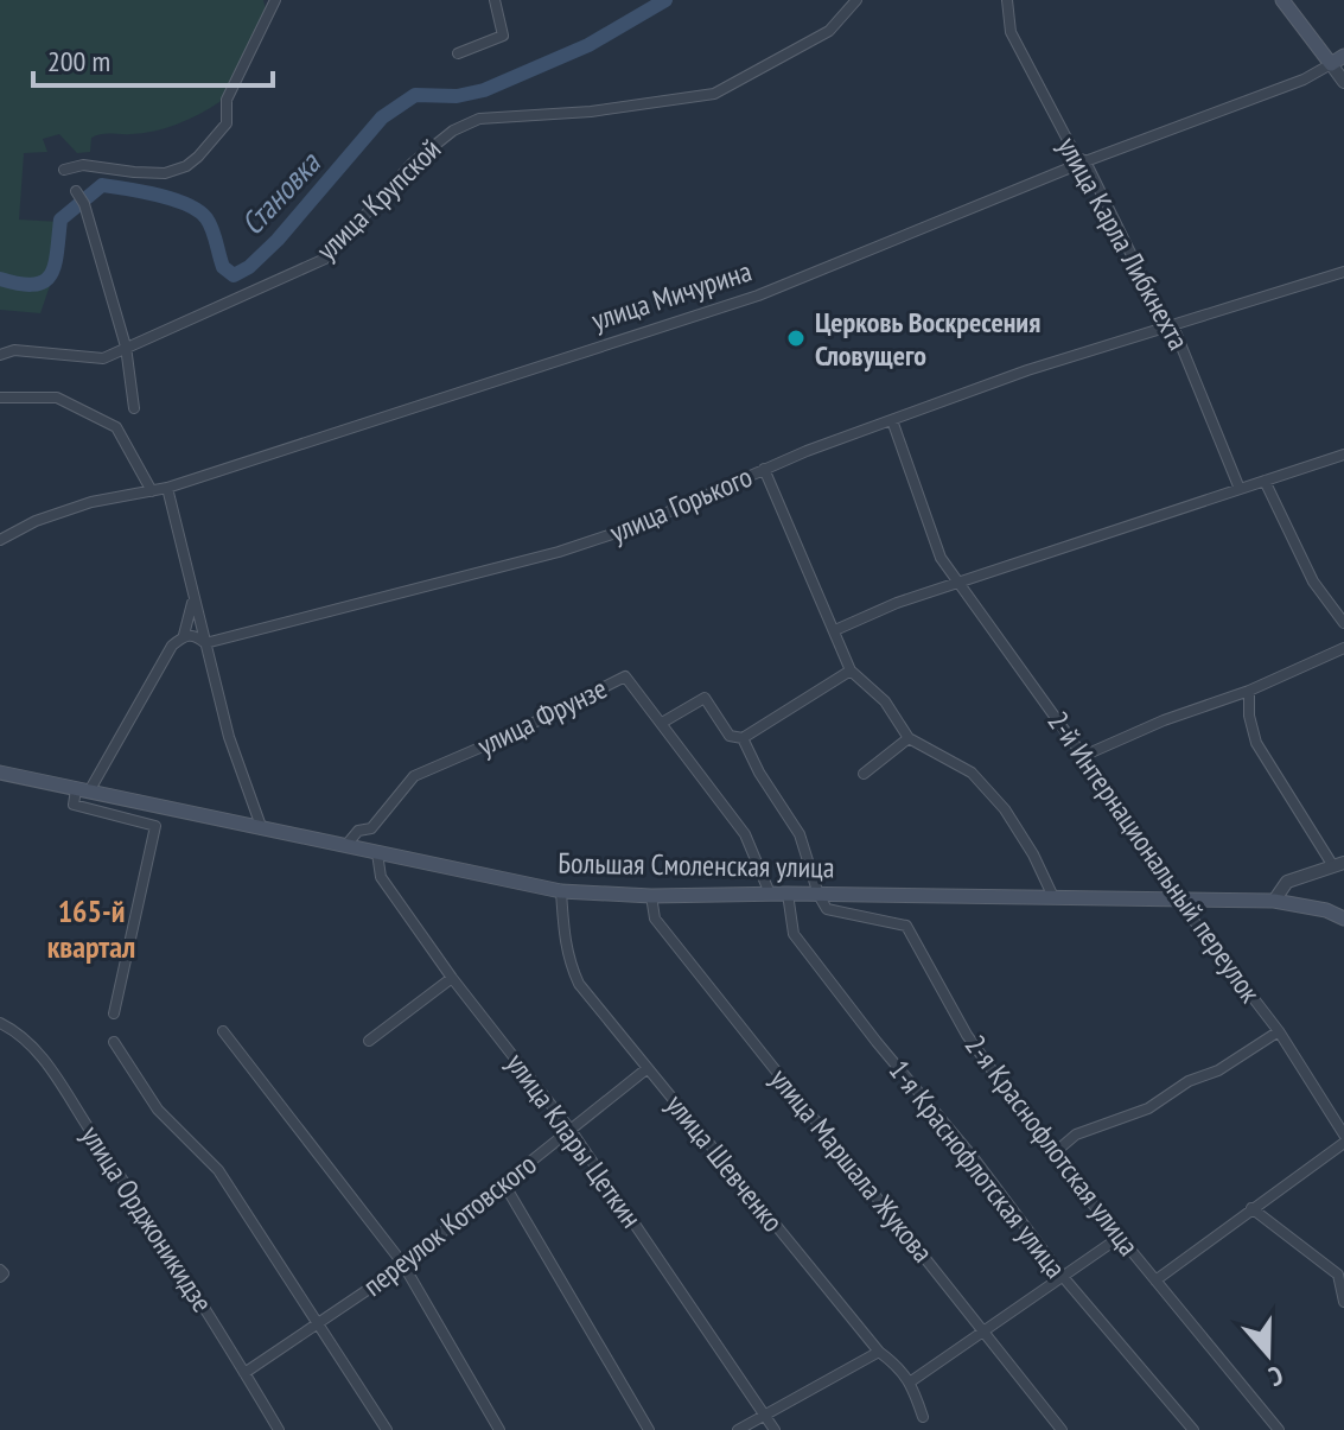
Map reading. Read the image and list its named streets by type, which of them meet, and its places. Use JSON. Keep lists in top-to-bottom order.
{
  "streets": {
    "main road": ["улица Мичурина", "Большая Смоленская улица"],
    "street": [
      "улица Крупской",
      "улица Карла Либкнехта",
      "улица Горького",
      "улица Фрунзе",
      "2-й Интернациональный переулок",
      "улица Клары Цеткин",
      "2-я Краснофлотская улица",
      "улица Шевченко",
      "улица Маршала Жукова",
      "1-я Краснофлотская улица",
      "улица Орджоникидзе",
      "переулок Котовского"
    ]
  },
  "crossings": [
    ["улица Карла Либкнехта", "улица Мичурина"],
    ["улица Карла Либкнехта", "улица Горького"],
    ["улица Горького", "2-й Интернациональный переулок"],
    ["улица Фрунзе", "Большая Смоленская улица"],
    ["2-й Интернациональный переулок", "Большая Смоленская улица"],
    ["Большая Смоленская улица", "улица Клары Цеткин"],
    ["Большая Смоленская улица", "2-я Краснофлотская улица"],
    ["Большая Смоленская улица", "улица Шевченко"],
    ["Большая Смоленская улица", "улица Маршала Жукова"],
    ["Большая Смоленская улица", "1-я Краснофлотская улица"],
    ["улица Клары Цеткин", "переулок Котовского"],
    ["улица Шевченко", "переулок Котовского"],
    ["улица Орджоникидзе", "переулок Котовского"]
  ],
  "districts": ["165-й квартал"],
  "water": ["Становка"],
  "places": ["Церковь Воскресения Словущего"],
  "scale_bar": "200 m",
  "north": "bottom"
}
